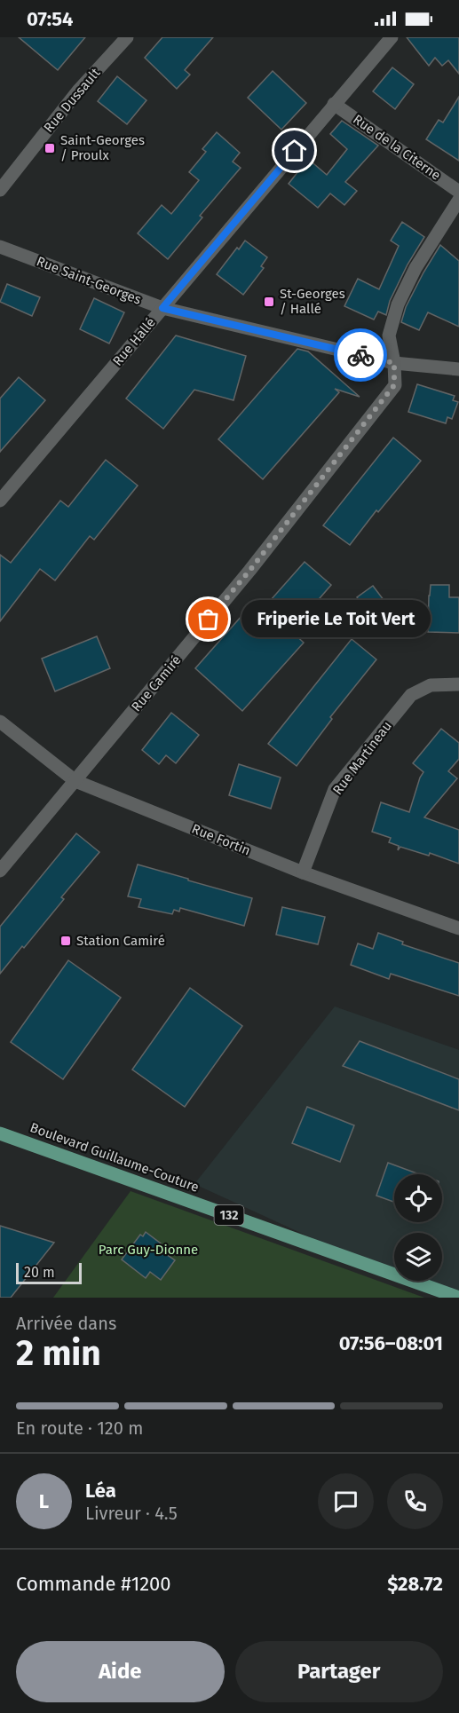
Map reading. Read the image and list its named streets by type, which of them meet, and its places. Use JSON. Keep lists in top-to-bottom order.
{
  "streets": {
    "main road": ["Boulevard Guillaume-Couture", "132"],
    "street": [
      "Rue Dussault",
      "Rue de la Citerne",
      "Rue Saint-Georges",
      "Rue Hallé",
      "Rue Camiré",
      "Rue Martineau",
      "Rue Fortin"
    ]
  },
  "crossings": [
    ["Rue de la Citerne", "Rue Hallé"],
    ["Rue Saint-Georges", "Rue Hallé"],
    ["Rue Saint-Georges", "Rue Camiré"],
    ["Rue Camiré", "Rue Fortin"],
    ["Rue Martineau", "Rue Fortin"]
  ],
  "parks": ["Parc Guy-Dionne"],
  "places": {
    "transit": ["Saint-Georges / Proulx", "St-Georges / Hallé", "Station Camiré"],
    "other": ["Friperie Le Toit Vert"]
  },
  "scale_bar": "20 m",
  "page": {
    "status": "07:54",
    "bubble": "Friperie Le Toit Vert",
    "scale": "20 m",
    "heading": ["2 min", "Arrivée dans", "07:56–08:01"],
    "panel": [
      "Léa",
      "Livreur · 4.5",
      "Commande #1200",
      "$28.72"
    ],
    "bar": "En route · 120 m",
    "round": "L",
    "buttons": ["Aide", "Partager"]
  }
}
